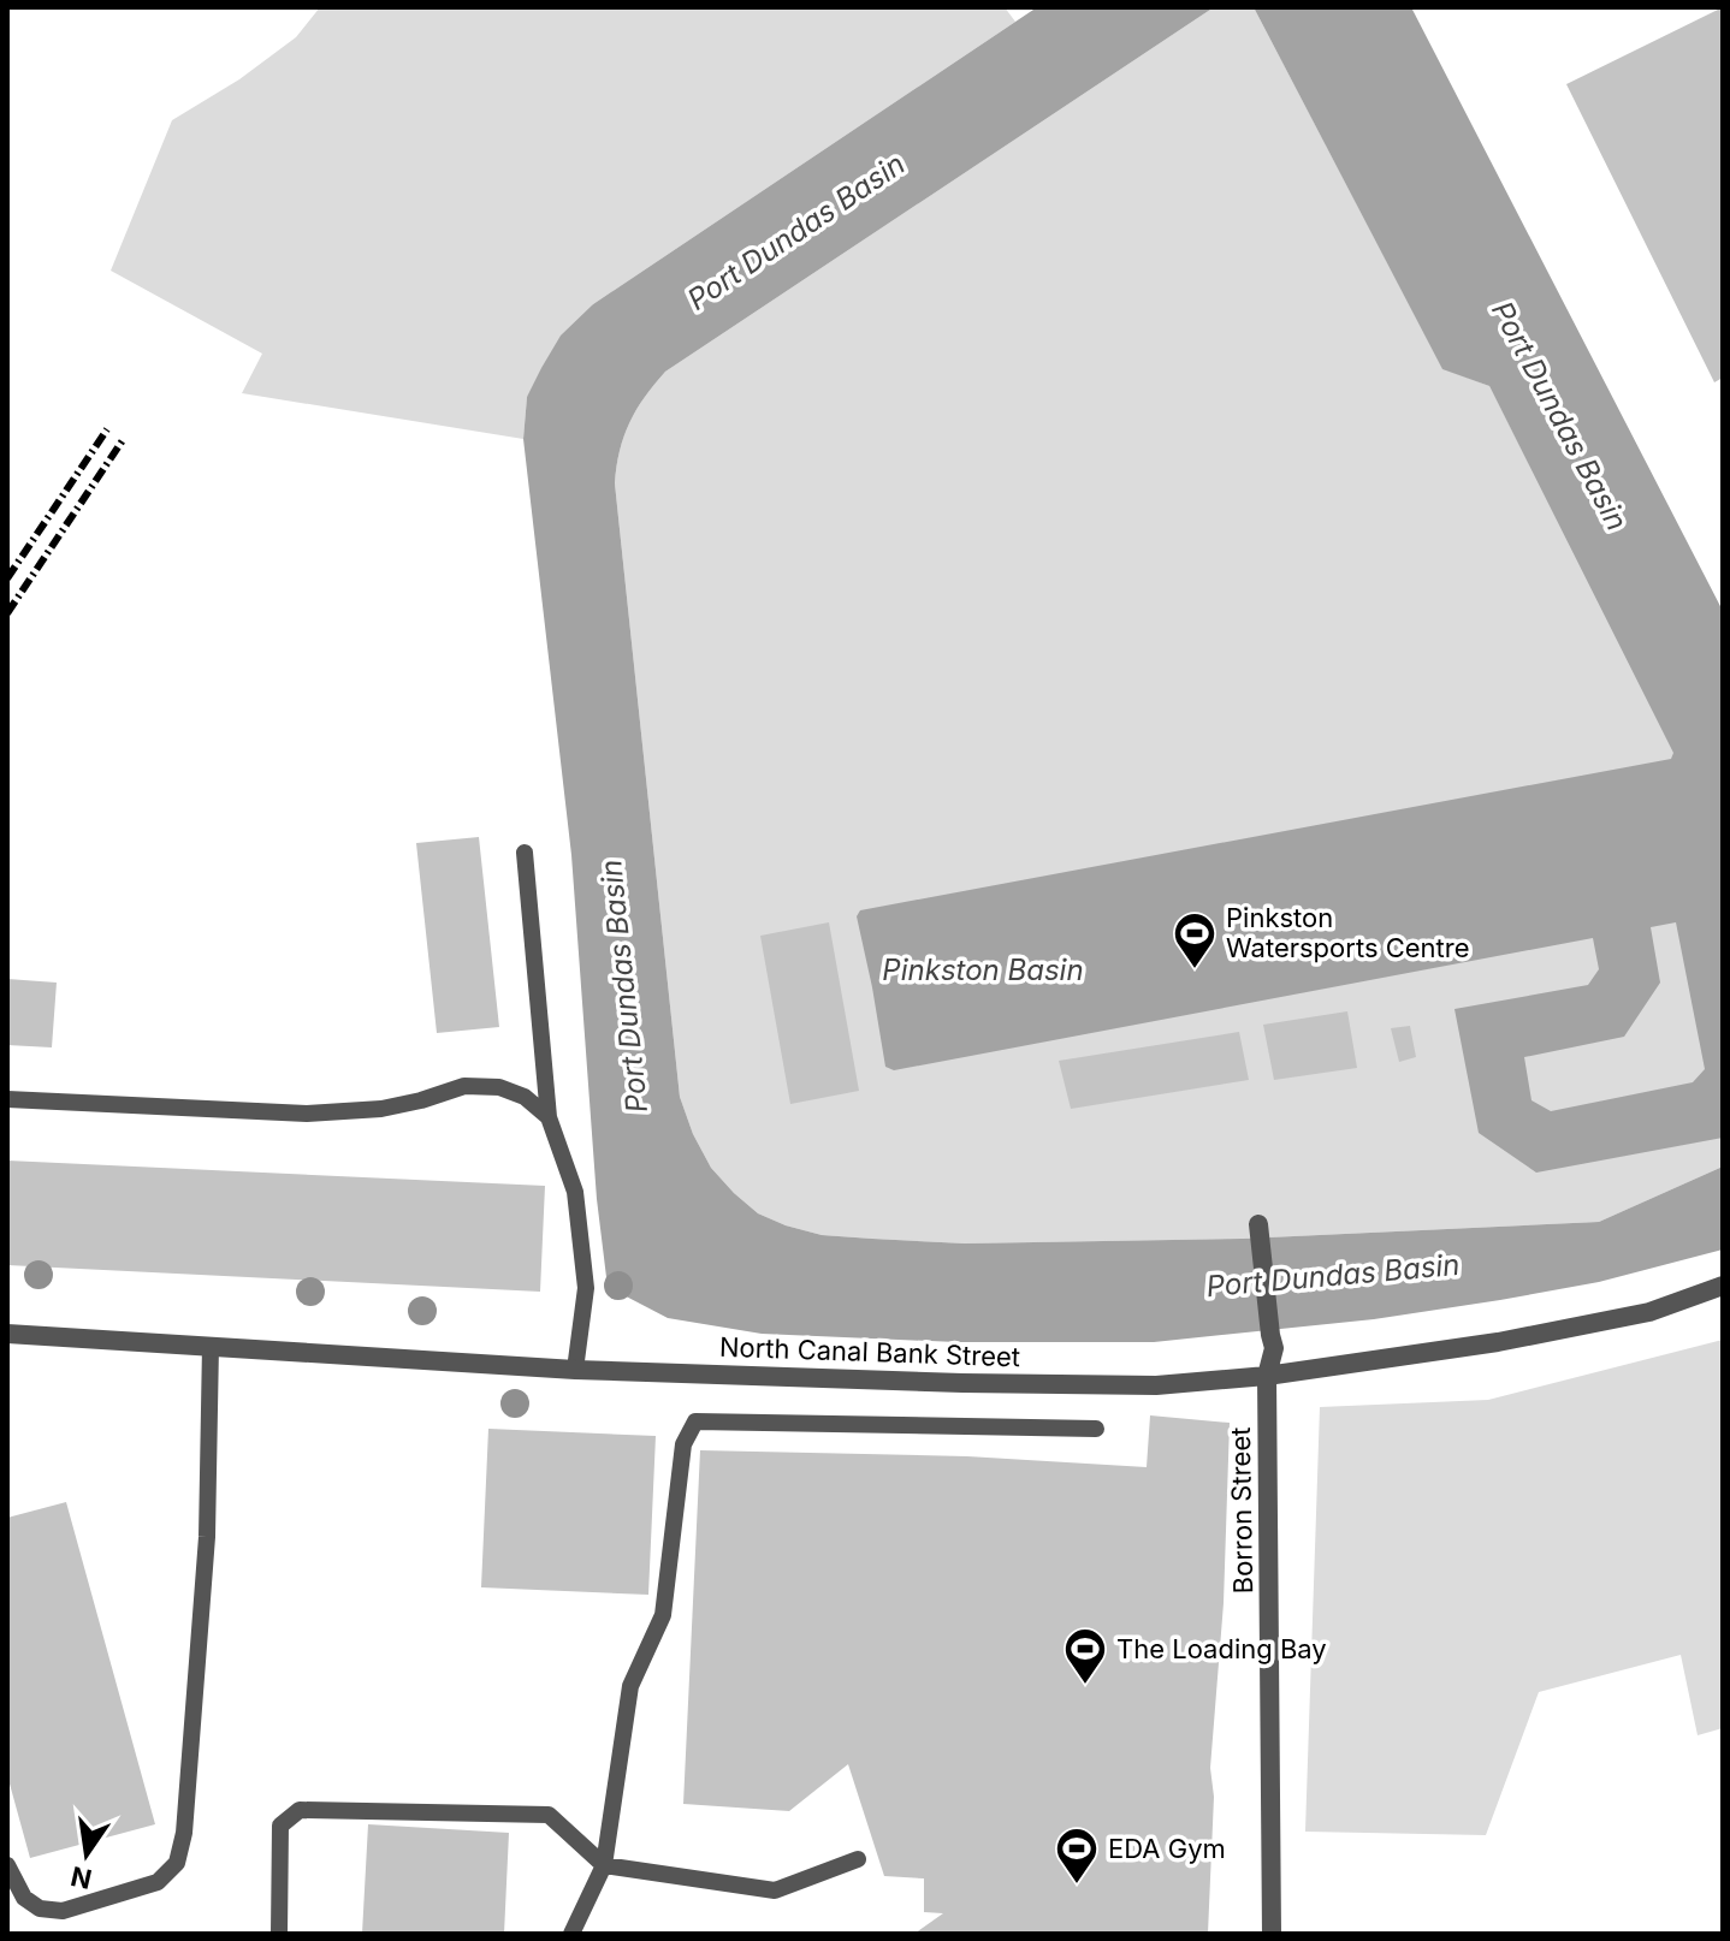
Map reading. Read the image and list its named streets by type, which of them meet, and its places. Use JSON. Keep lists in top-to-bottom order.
{
  "streets": {
    "street": ["North Canal Bank Street", "Borron Street"]
  },
  "crossings": [
    ["North Canal Bank Street", "Borron Street"]
  ],
  "water": ["Port Dundas Basin", "Pinkston Basin"],
  "places": {
    "sports": ["Pinkston Watersports Centre", "The Loading Bay", "EDA Gym"]
  },
  "north": "bottom"
}
